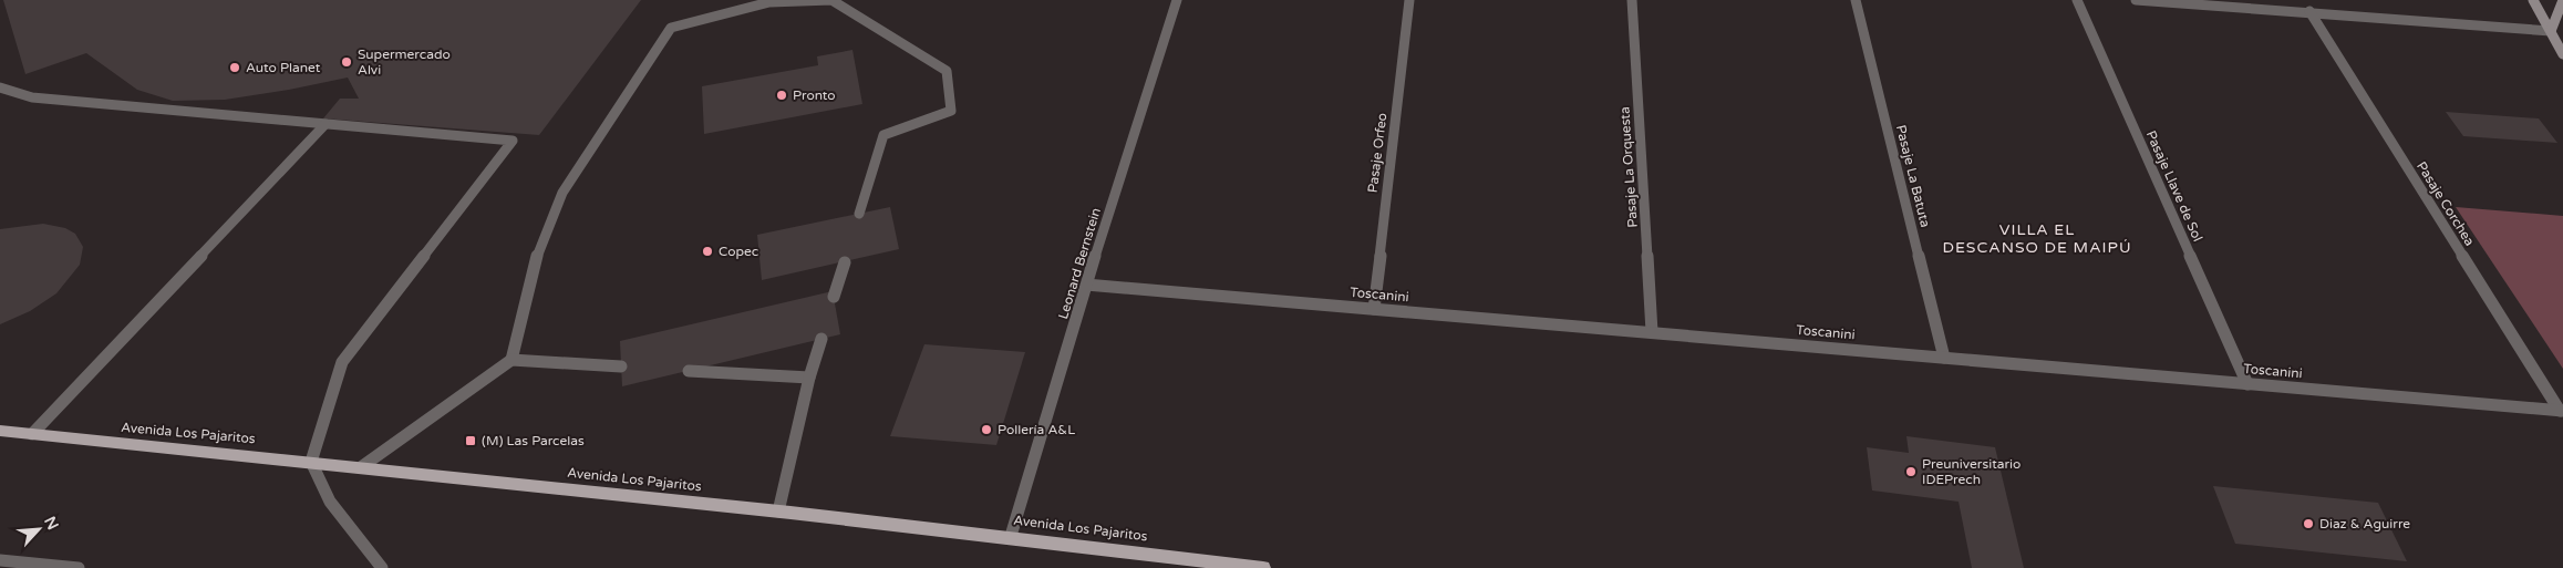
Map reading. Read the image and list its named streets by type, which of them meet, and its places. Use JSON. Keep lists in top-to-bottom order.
{
  "streets": {
    "main road": ["Avenida Los Pajaritos"],
    "street": [
      "Pasaje Orfeo",
      "Pasaje La Orquesta",
      "Pasaje La Batuta",
      "Pasaje Llave de Sol",
      "Pasaje Corchea",
      "Leonard Bernstein",
      "Toscanini"
    ]
  },
  "crossings": [
    ["Pasaje Orfeo", "Toscanini"],
    ["Pasaje La Orquesta", "Toscanini"],
    ["Pasaje La Batuta", "Toscanini"],
    ["Pasaje Llave de Sol", "Toscanini"],
    ["Pasaje Corchea", "Toscanini"],
    ["Leonard Bernstein", "Toscanini"],
    ["Leonard Bernstein", "Avenida Los Pajaritos"]
  ],
  "districts": ["VILLA EL DESCANSO DE MAIPÚ"],
  "places": {
    "other": [
      "Supermercado Alvi",
      "Auto Planet",
      "Pronto",
      "Copec",
      "Pollería A&L",
      "Preuniversitario IDEPrech",
      "Diaz & Aguirre"
    ],
    "transit": ["(M) Las Parcelas"]
  },
  "north": "top right"
}
